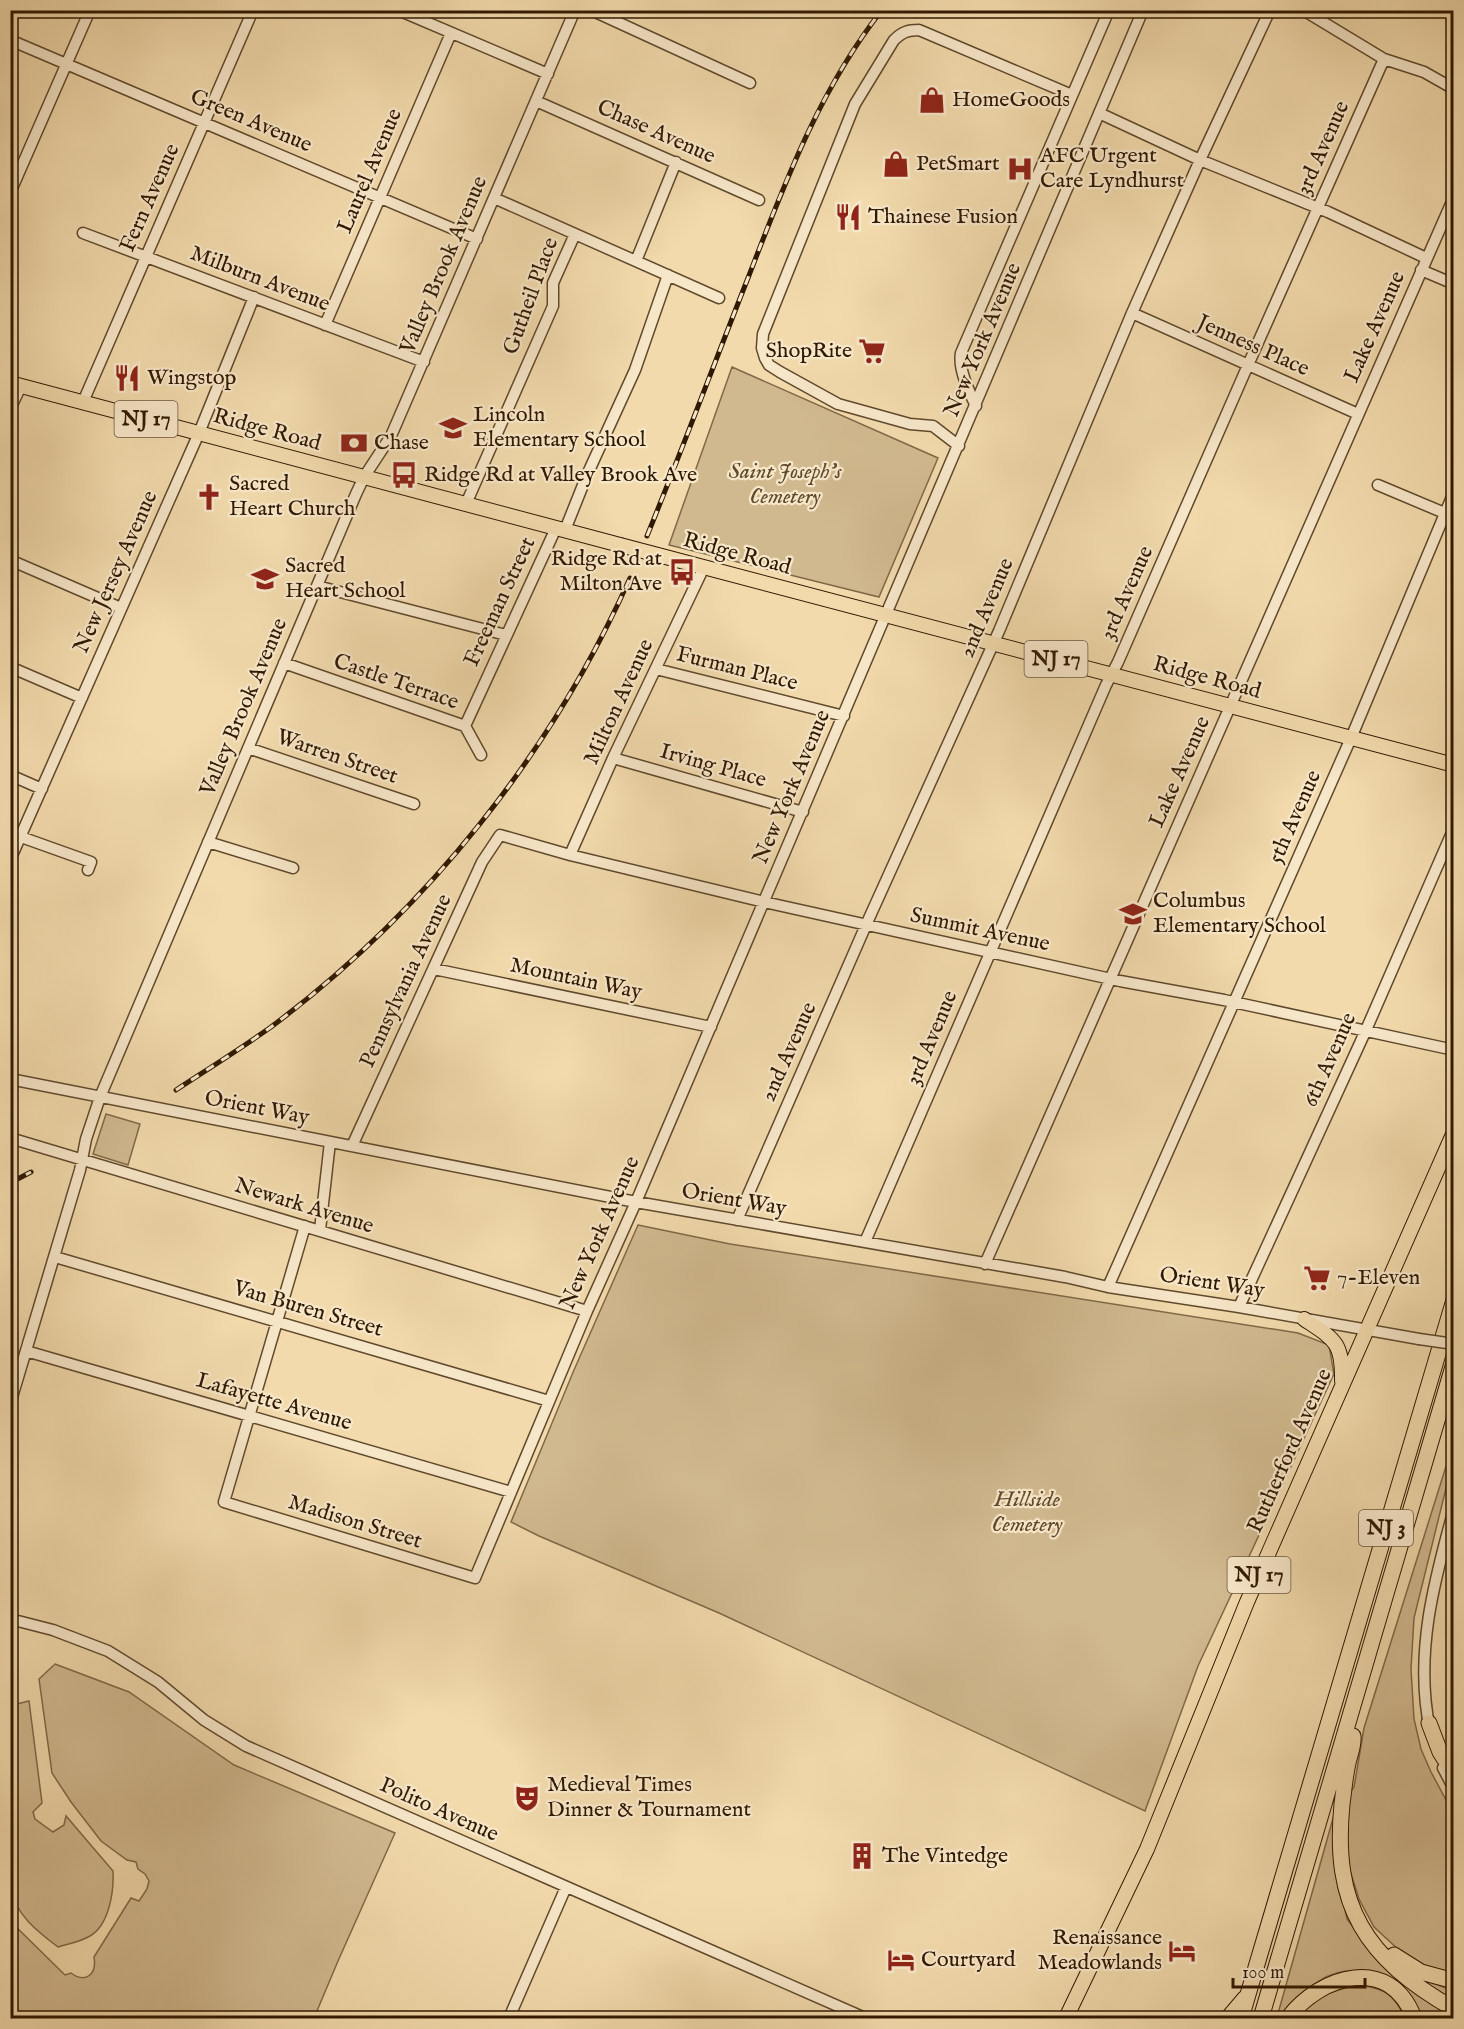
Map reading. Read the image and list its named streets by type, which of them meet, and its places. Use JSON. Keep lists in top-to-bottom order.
{
  "streets": {
    "highway": ["NJ 3"],
    "main road": ["NJ 17", "Ridge Road", "Rutherford Avenue"],
    "street": [
      "Green Avenue",
      "Chase Avenue",
      "3rd Avenue",
      "Laurel Avenue",
      "Fern Avenue",
      "Valley Brook Avenue",
      "Milburn Avenue",
      "Gutheil Place",
      "Lake Avenue",
      "New York Avenue",
      "Jenness Place",
      "New Jersey Avenue",
      "Freeman Street",
      "2nd Avenue",
      "Furman Place",
      "Castle Terrace",
      "Milton Avenue",
      "Warren Street",
      "Irving Place",
      "5th Avenue",
      "Summit Avenue",
      "Mountain Way",
      "Pennsylvania Avenue",
      "6th Avenue",
      "Orient Way",
      "Newark Avenue",
      "Van Buren Street",
      "Lafayette Avenue",
      "Madison Street",
      "Polito Avenue"
    ]
  },
  "crossings": [
    ["Green Avenue", "Laurel Avenue"],
    ["Green Avenue", "Fern Avenue"],
    ["Green Avenue", "Valley Brook Avenue"],
    ["Chase Avenue", "Valley Brook Avenue"],
    ["3rd Avenue", "Jenness Place"],
    ["3rd Avenue", "Ridge Road"],
    ["3rd Avenue", "Summit Avenue"],
    ["3rd Avenue", "Orient Way"],
    ["Laurel Avenue", "Milburn Avenue"],
    ["Fern Avenue", "Milburn Avenue"],
    ["Fern Avenue", "Ridge Road"],
    ["Valley Brook Avenue", "Milburn Avenue"],
    ["Valley Brook Avenue", "Ridge Road"],
    ["Valley Brook Avenue", "Castle Terrace"],
    ["Valley Brook Avenue", "Warren Street"],
    ["Valley Brook Avenue", "Orient Way"],
    ["Valley Brook Avenue", "Newark Avenue"],
    ["Valley Brook Avenue", "Van Buren Street"],
    ["Valley Brook Avenue", "Lafayette Avenue"],
    ["Milburn Avenue", "New Jersey Avenue"],
    ["Gutheil Place", "Ridge Road"],
    ["Lake Avenue", "Jenness Place"],
    ["Lake Avenue", "Ridge Road"],
    ["Lake Avenue", "Summit Avenue"],
    ["Lake Avenue", "Orient Way"],
    ["New York Avenue", "Ridge Road"],
    ["New York Avenue", "Furman Place"],
    ["New York Avenue", "Irving Place"],
    ["New York Avenue", "Summit Avenue"],
    ["New York Avenue", "Mountain Way"],
    ["New York Avenue", "Orient Way"],
    ["New York Avenue", "Newark Avenue"],
    ["New York Avenue", "Van Buren Street"],
    ["New York Avenue", "Lafayette Avenue"],
    ["New York Avenue", "Madison Street"],
    ["Jenness Place", "2nd Avenue"],
    ["Ridge Road", "New Jersey Avenue"],
    ["Ridge Road", "Freeman Street"],
    ["Ridge Road", "2nd Avenue"],
    ["Ridge Road", "Milton Avenue"],
    ["Ridge Road", "5th Avenue"],
    ["Freeman Street", "Castle Terrace"],
    ["2nd Avenue", "Summit Avenue"],
    ["2nd Avenue", "Orient Way"],
    ["Furman Place", "Milton Avenue"],
    ["Milton Avenue", "Irving Place"],
    ["Milton Avenue", "Summit Avenue"],
    ["5th Avenue", "Summit Avenue"],
    ["5th Avenue", "Orient Way"],
    ["Summit Avenue", "Pennsylvania Avenue"],
    ["Summit Avenue", "6th Avenue"],
    ["Mountain Way", "Pennsylvania Avenue"],
    ["Pennsylvania Avenue", "Orient Way"],
    ["6th Avenue", "Orient Way"],
    ["Orient Way", "Rutherford Avenue"],
    ["Lafayette Avenue", "Madison Street"]
  ],
  "parks": ["Saint Joseph's Cemetery", "Hillside Cemetery"],
  "places": {
    "shop": ["HomeGoods", "PetSmart"],
    "hospital": ["AFC Urgent Care Lyndhurst"],
    "restaurant": ["Thainese Fusion", "Wingstop"],
    "supermarket": ["ShopRite", "7-Eleven"],
    "school or university": ["Lincoln Elementary School", "Sacred Heart School", "Columbus Elementary School"],
    "bank": ["Chase"],
    "bus stop": ["Ridge Rd at Valley Brook Ave", "Ridge Rd at Milton Ave"],
    "church": ["Sacred Heart Church"],
    "theatre": ["Medieval Times Dinner & Tournament"],
    "building": ["The Vintedge"],
    "hotel": ["Renaissance Meadowlands", "Courtyard"]
  },
  "scale_bar": "100 m"
}
